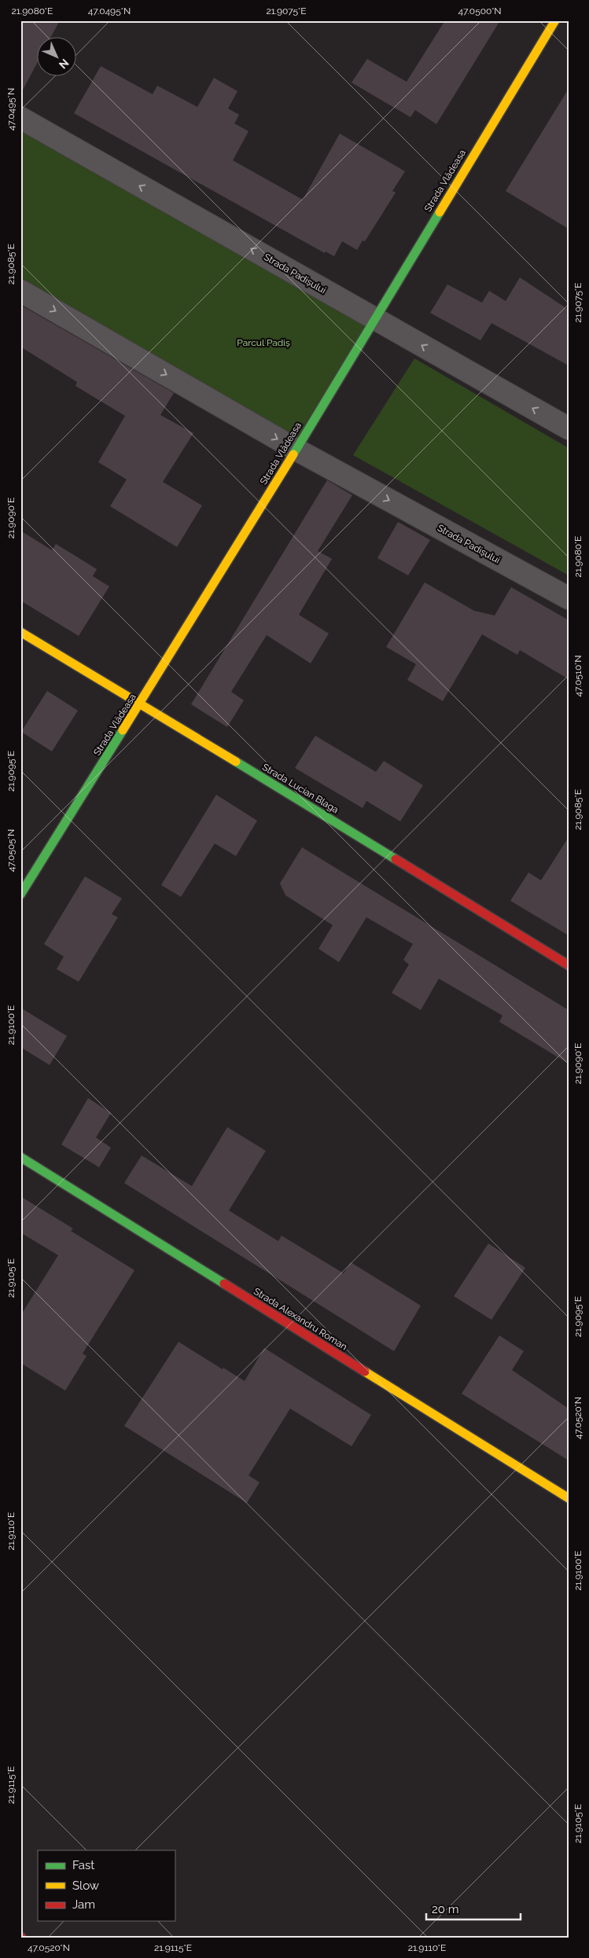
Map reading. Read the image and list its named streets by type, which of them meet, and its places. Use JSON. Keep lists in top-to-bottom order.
{
  "streets": {
    "street": [
      "Strada Vlădeasa",
      "Strada Padișului",
      "Strada Lucian Blaga",
      "Strada Alexandru Roman"
    ]
  },
  "crossings": [
    ["Strada Vlădeasa", "Strada Padișului"],
    ["Strada Vlădeasa", "Strada Lucian Blaga"]
  ],
  "parks": ["Parcul Padiș"],
  "legend": ["Fast", "Slow", "Jam"],
  "scale_bar": "20 m",
  "north": "bottom right",
  "coordinates": [
    "21.9080°E",
    "47.0495°N",
    "21.9075°E",
    "47.0500°N",
    "21.9085°E",
    "21.9090°E",
    "47.0510°N",
    "21.9095°E",
    "47.0505°N",
    "21.9100°E",
    "21.9105°E",
    "47.0520°N",
    "21.9110°E",
    "21.9115°E"
  ]
}
